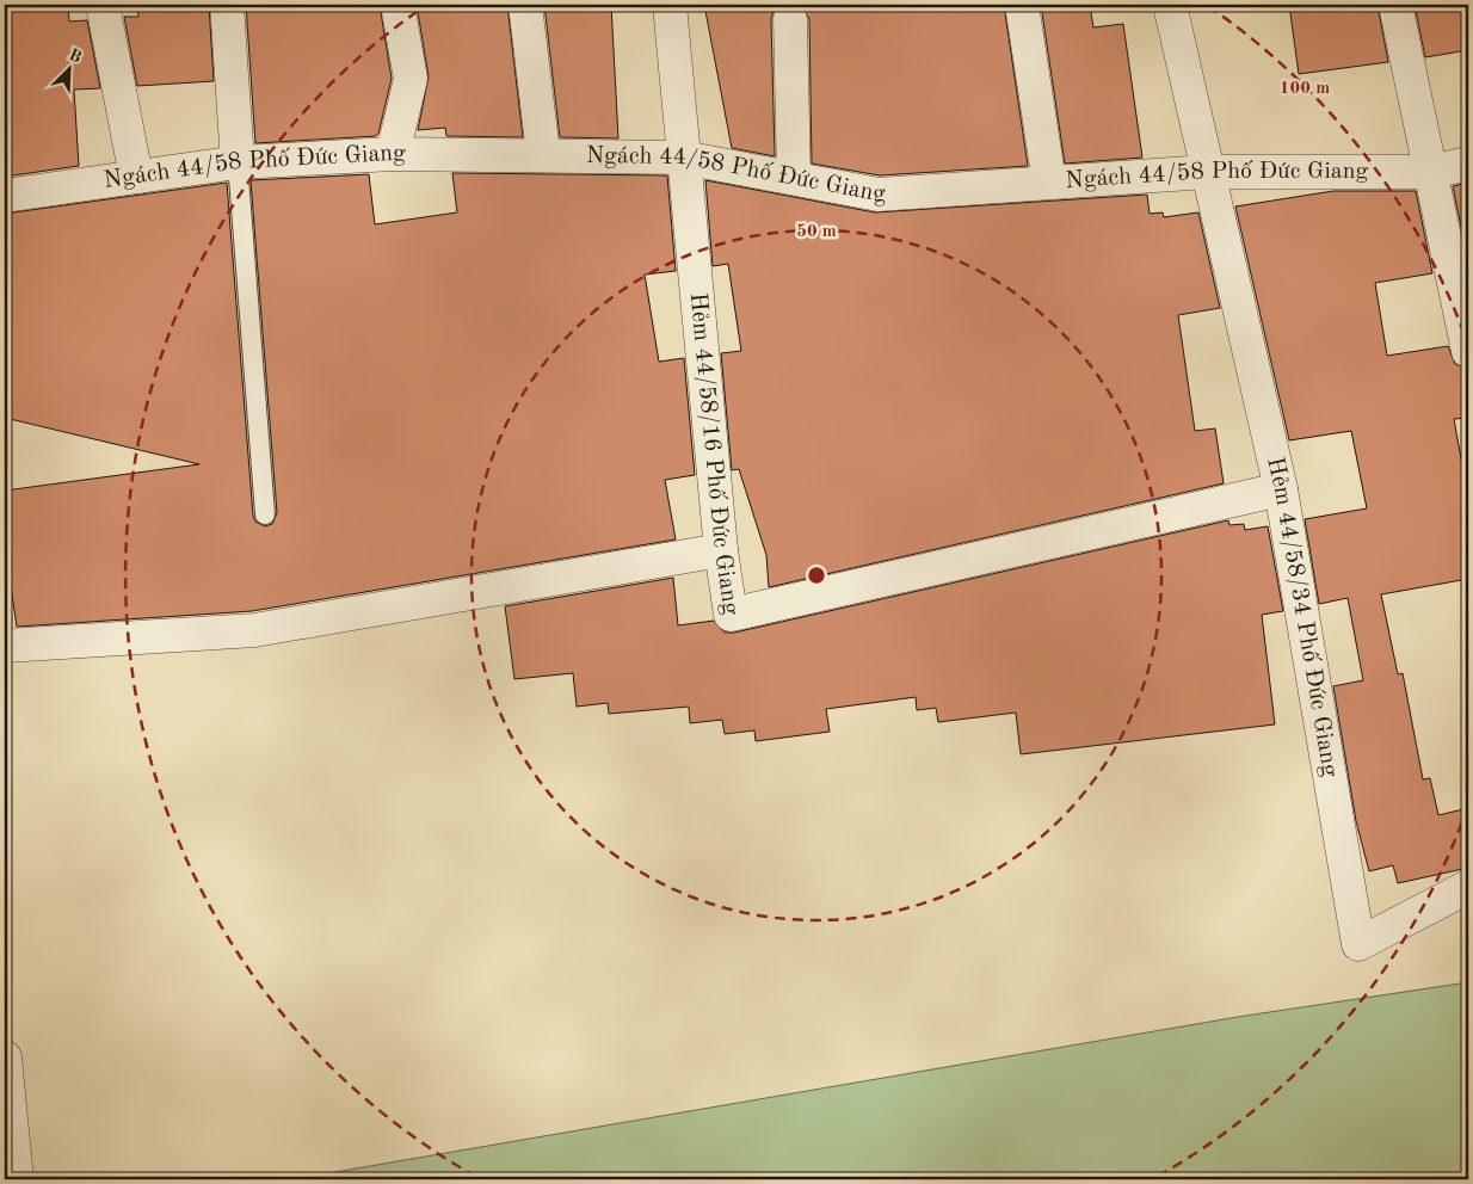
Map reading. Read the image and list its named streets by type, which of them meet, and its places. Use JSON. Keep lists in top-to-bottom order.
{
  "streets": {
    "street": ["Ngách 44/58 Phố Đức Giang", "Hẻm 44/58/16 Phố Đức Giang", "Hẻm 44/58/34 Phố Đức Giang"]
  },
  "crossings": [
    ["Ngách 44/58 Phố Đức Giang", "Hẻm 44/58/16 Phố Đức Giang"],
    ["Ngách 44/58 Phố Đức Giang", "Hẻm 44/58/34 Phố Đức Giang"],
    ["Hẻm 44/58/16 Phố Đức Giang", "Hẻm 44/58/34 Phố Đức Giang"]
  ],
  "north": "top right",
  "rings": ["100 m", "50 m"]
}
